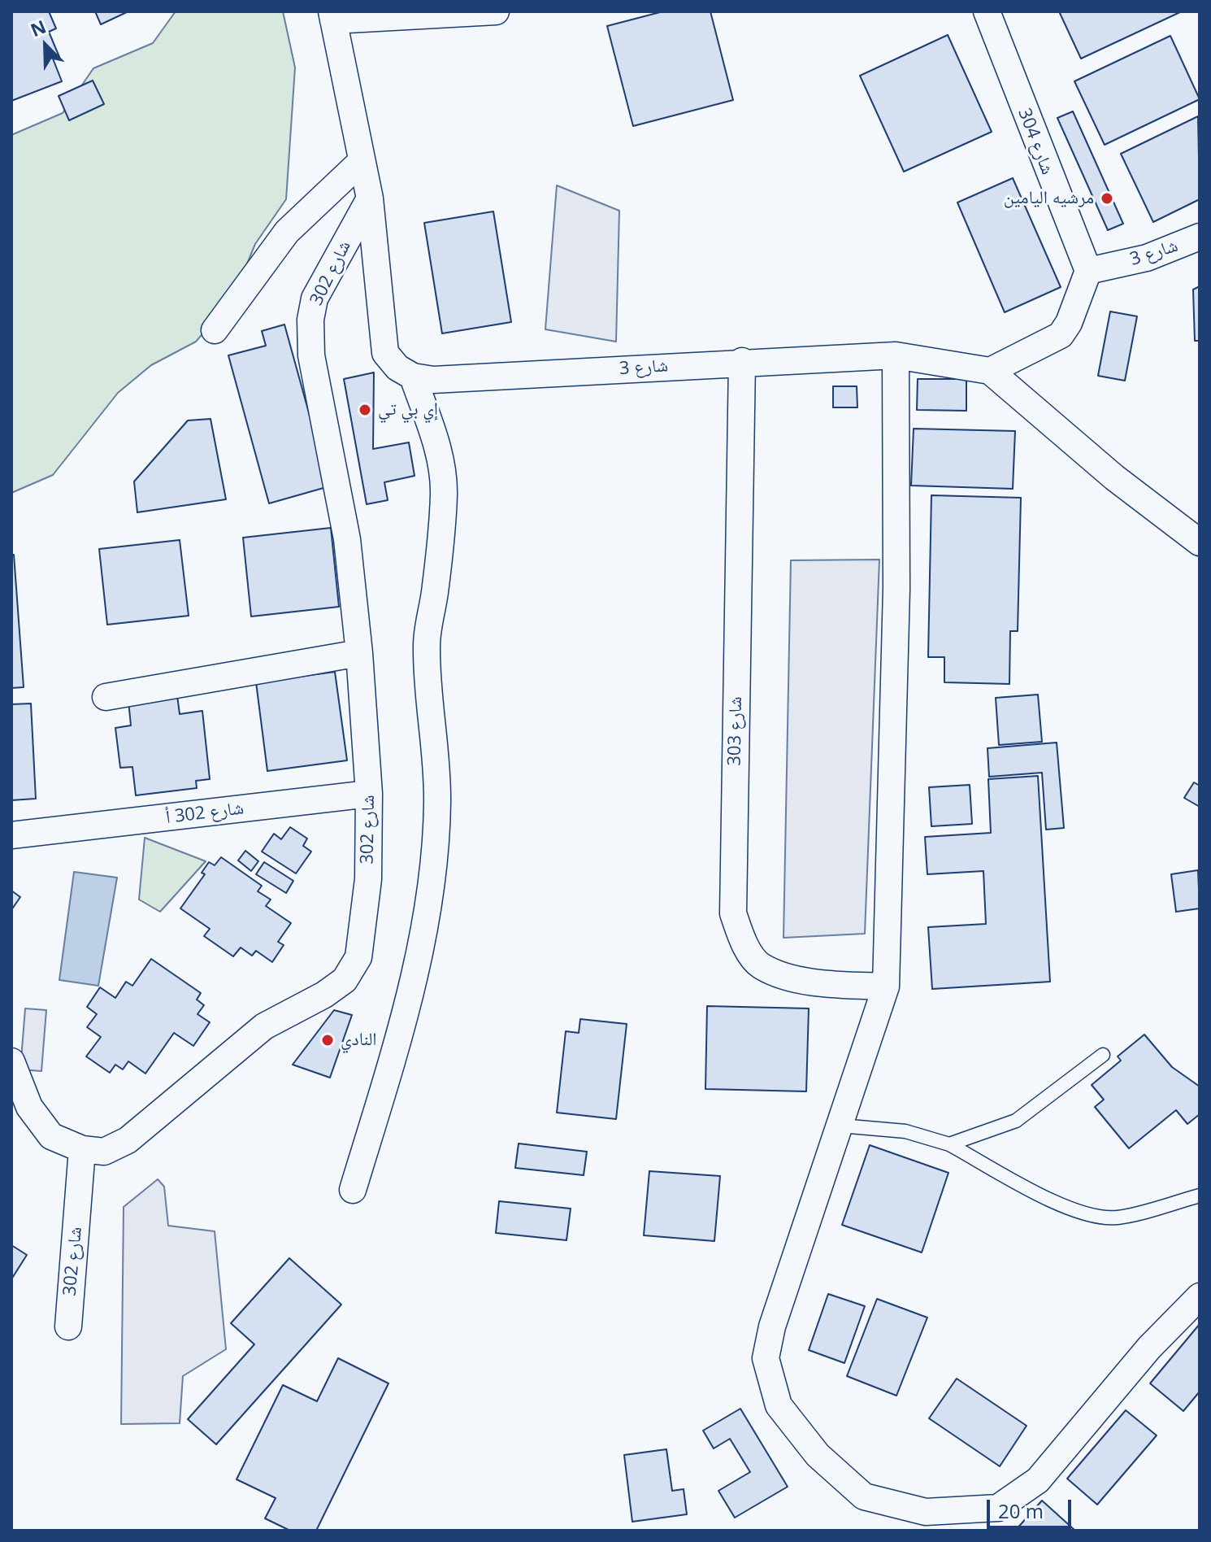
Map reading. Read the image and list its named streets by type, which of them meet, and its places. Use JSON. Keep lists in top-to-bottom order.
{
  "streets": {
    "street": [
      "شارع 304",
      "شارع 3",
      "شارع 302",
      "شارع 303",
      "شارع 302 أ"
    ]
  },
  "crossings": [
    ["شارع 304", "شارع 3"],
    ["شارع 3", "شارع 303"],
    ["شارع 302", "شارع 302 أ"]
  ],
  "places": ["مرشيه اليامين", "إي بي تي", "النادي"],
  "scale_bar": "20 m",
  "north": "top left"
}
